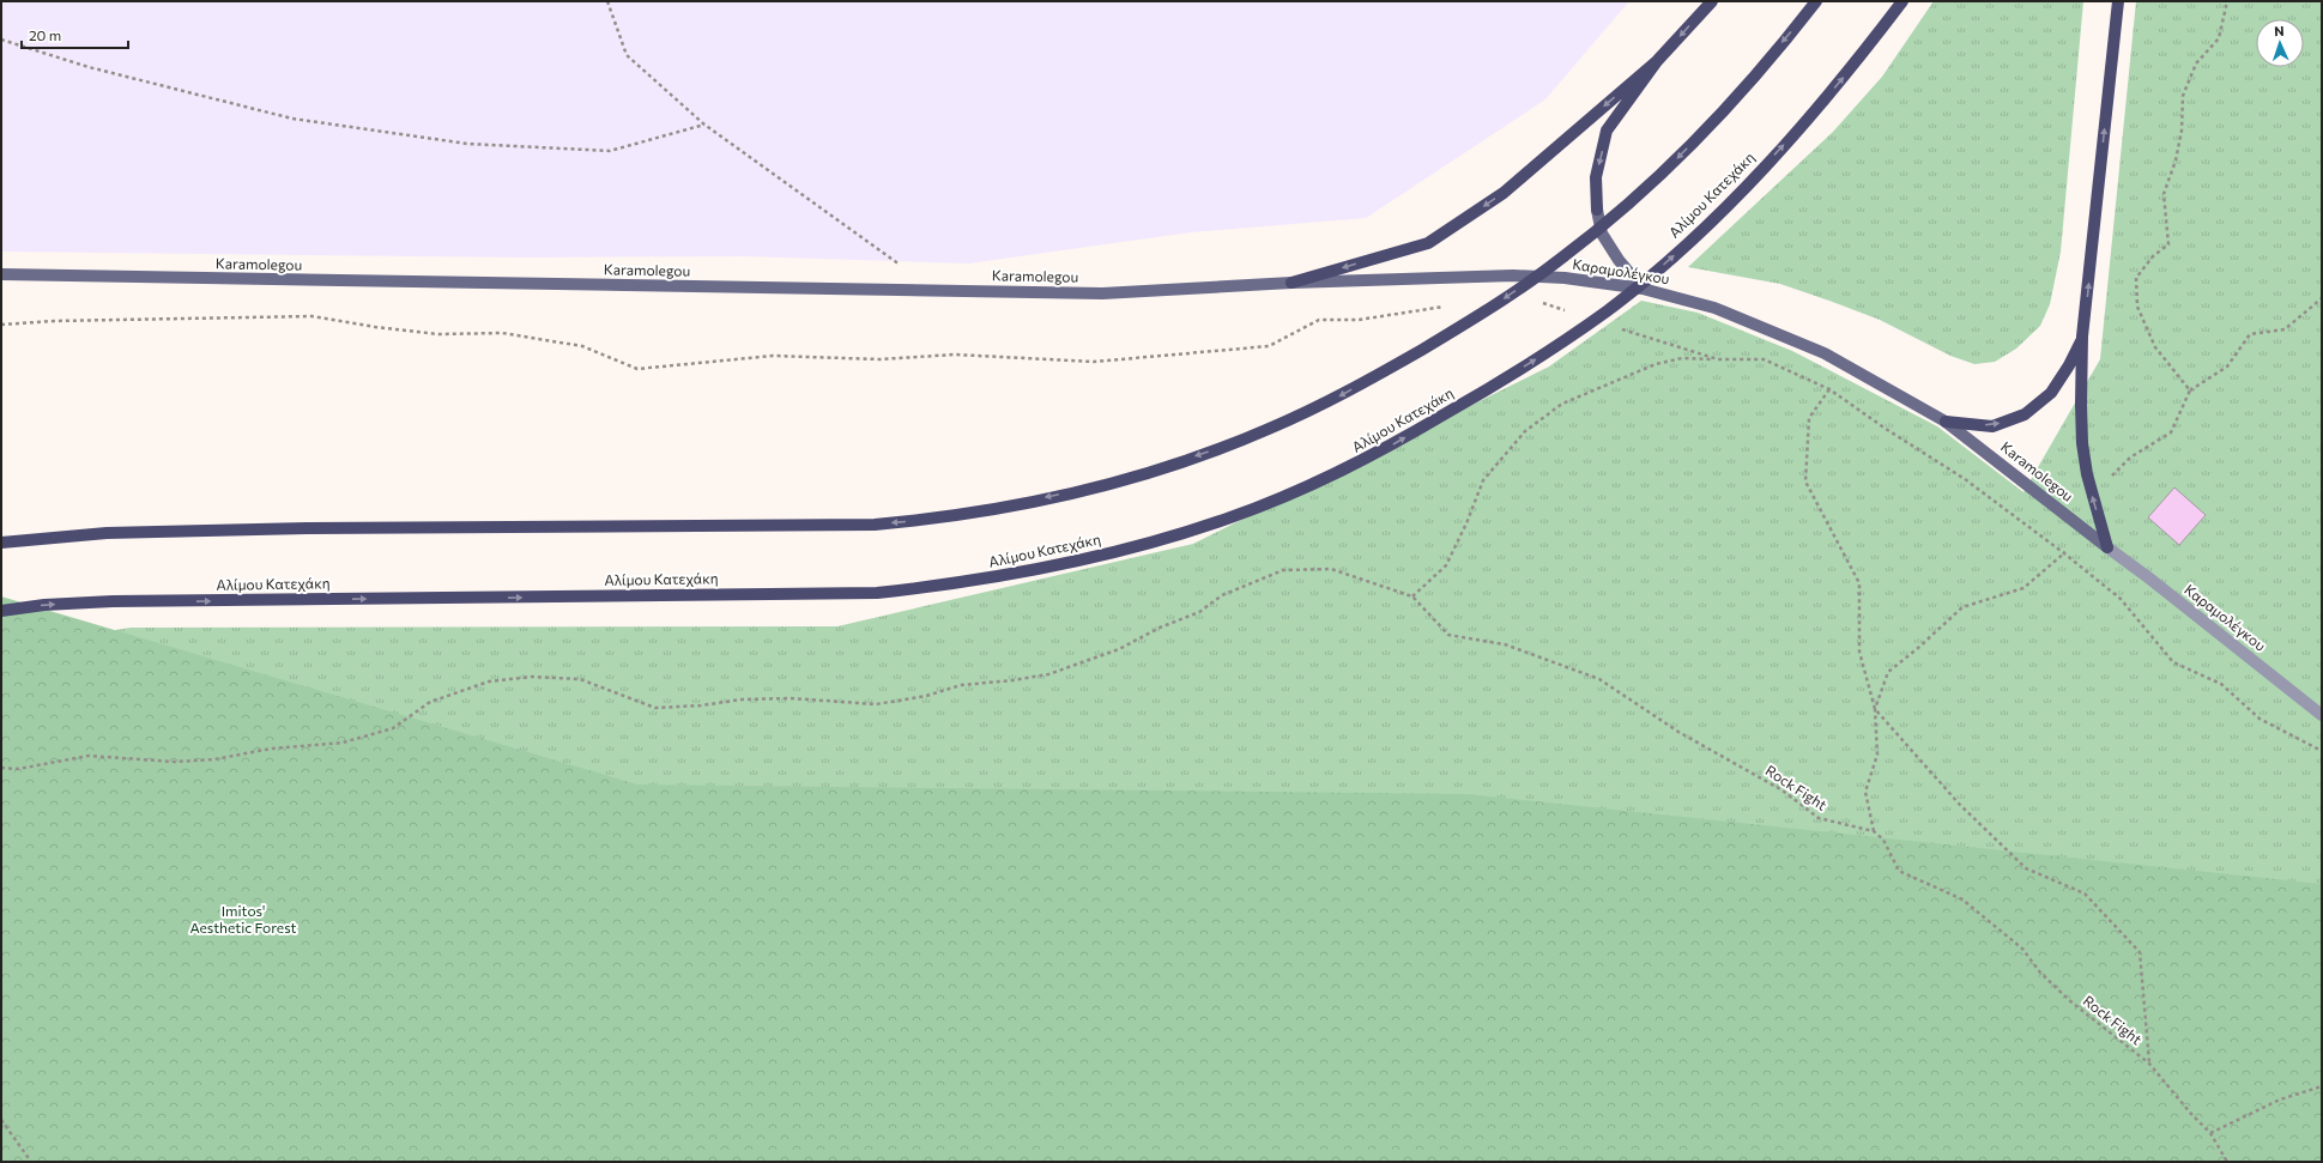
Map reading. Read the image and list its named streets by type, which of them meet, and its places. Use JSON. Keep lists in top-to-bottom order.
{
  "streets": {
    "main road": ["Αλίμου Κατεχάκη", "Karamolegou", "Καραμολέγκου"],
    "path": ["Rock Fight"]
  },
  "crossings": [
    ["Karamolegou", "Καραμολέγκου"]
  ],
  "parks": ["Imitos' Aesthetic Forest"],
  "scale_bar": "20 m",
  "north": "top"
}
